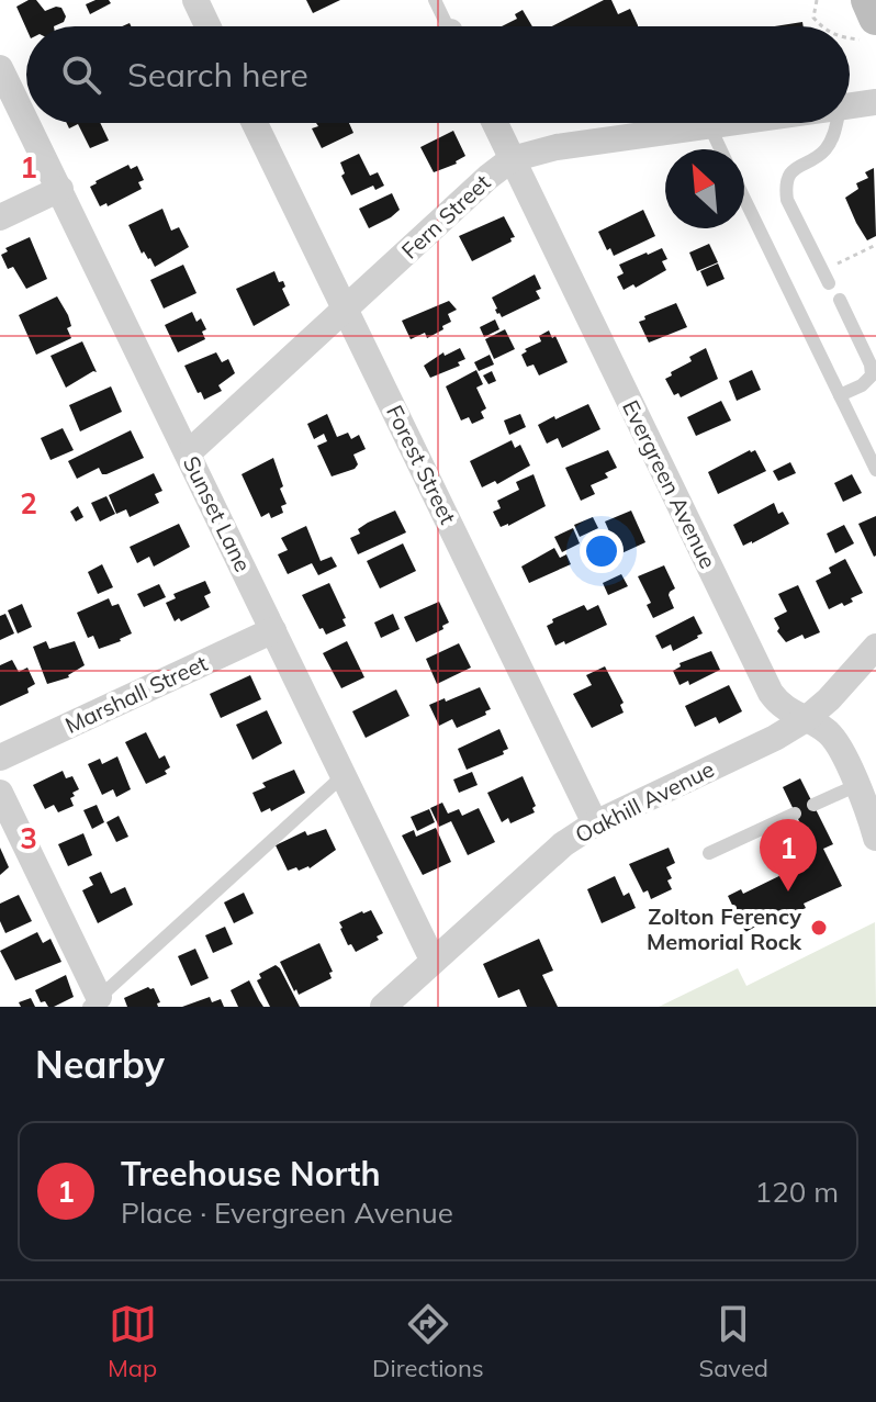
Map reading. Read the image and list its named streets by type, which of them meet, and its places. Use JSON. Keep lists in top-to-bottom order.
{
  "streets": {
    "street": [
      "Fern Street",
      "Forest Street",
      "Evergreen Avenue",
      "Sunset Lane",
      "Marshall Street",
      "Oakhill Avenue"
    ]
  },
  "crossings": [
    ["Fern Street", "Forest Street"],
    ["Fern Street", "Evergreen Avenue"],
    ["Fern Street", "Sunset Lane"],
    ["Forest Street", "Oakhill Avenue"],
    ["Evergreen Avenue", "Oakhill Avenue"],
    ["Sunset Lane", "Marshall Street"],
    ["Sunset Lane", "Oakhill Avenue"]
  ],
  "places": ["Zolton Ferency Memorial Rock"],
  "north": "top left",
  "page": {
    "search": "Search here",
    "pins": "1",
    "heading": "Nearby",
    "list": [
      {
        "mark": "1",
        "name": "Treehouse North",
        "note": "Place · Evergreen Avenue",
        "value": "120 m"
      }
    ],
    "nav": ["Map", "Directions", "Saved"]
  },
  "grid": {
    "rows": ["1", "2", "3"]
  }
}
